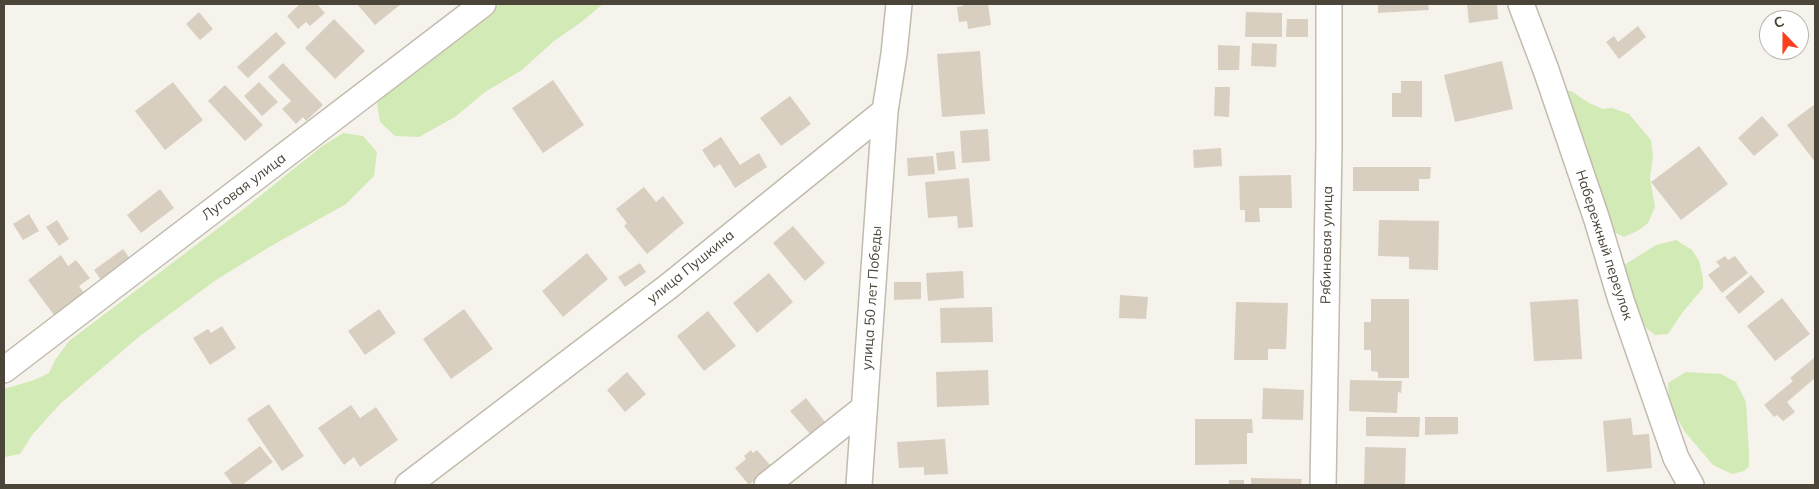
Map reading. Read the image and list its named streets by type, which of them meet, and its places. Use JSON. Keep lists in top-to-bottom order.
{
  "streets": {
    "street": [
      "Луговая улица",
      "Рябиновая улица",
      "Набережный переулок",
      "улица Пушкина",
      "улица 50 лет Победы"
    ]
  },
  "crossings": [
    ["улица Пушкина", "улица 50 лет Победы"]
  ],
  "north": "top"
}
